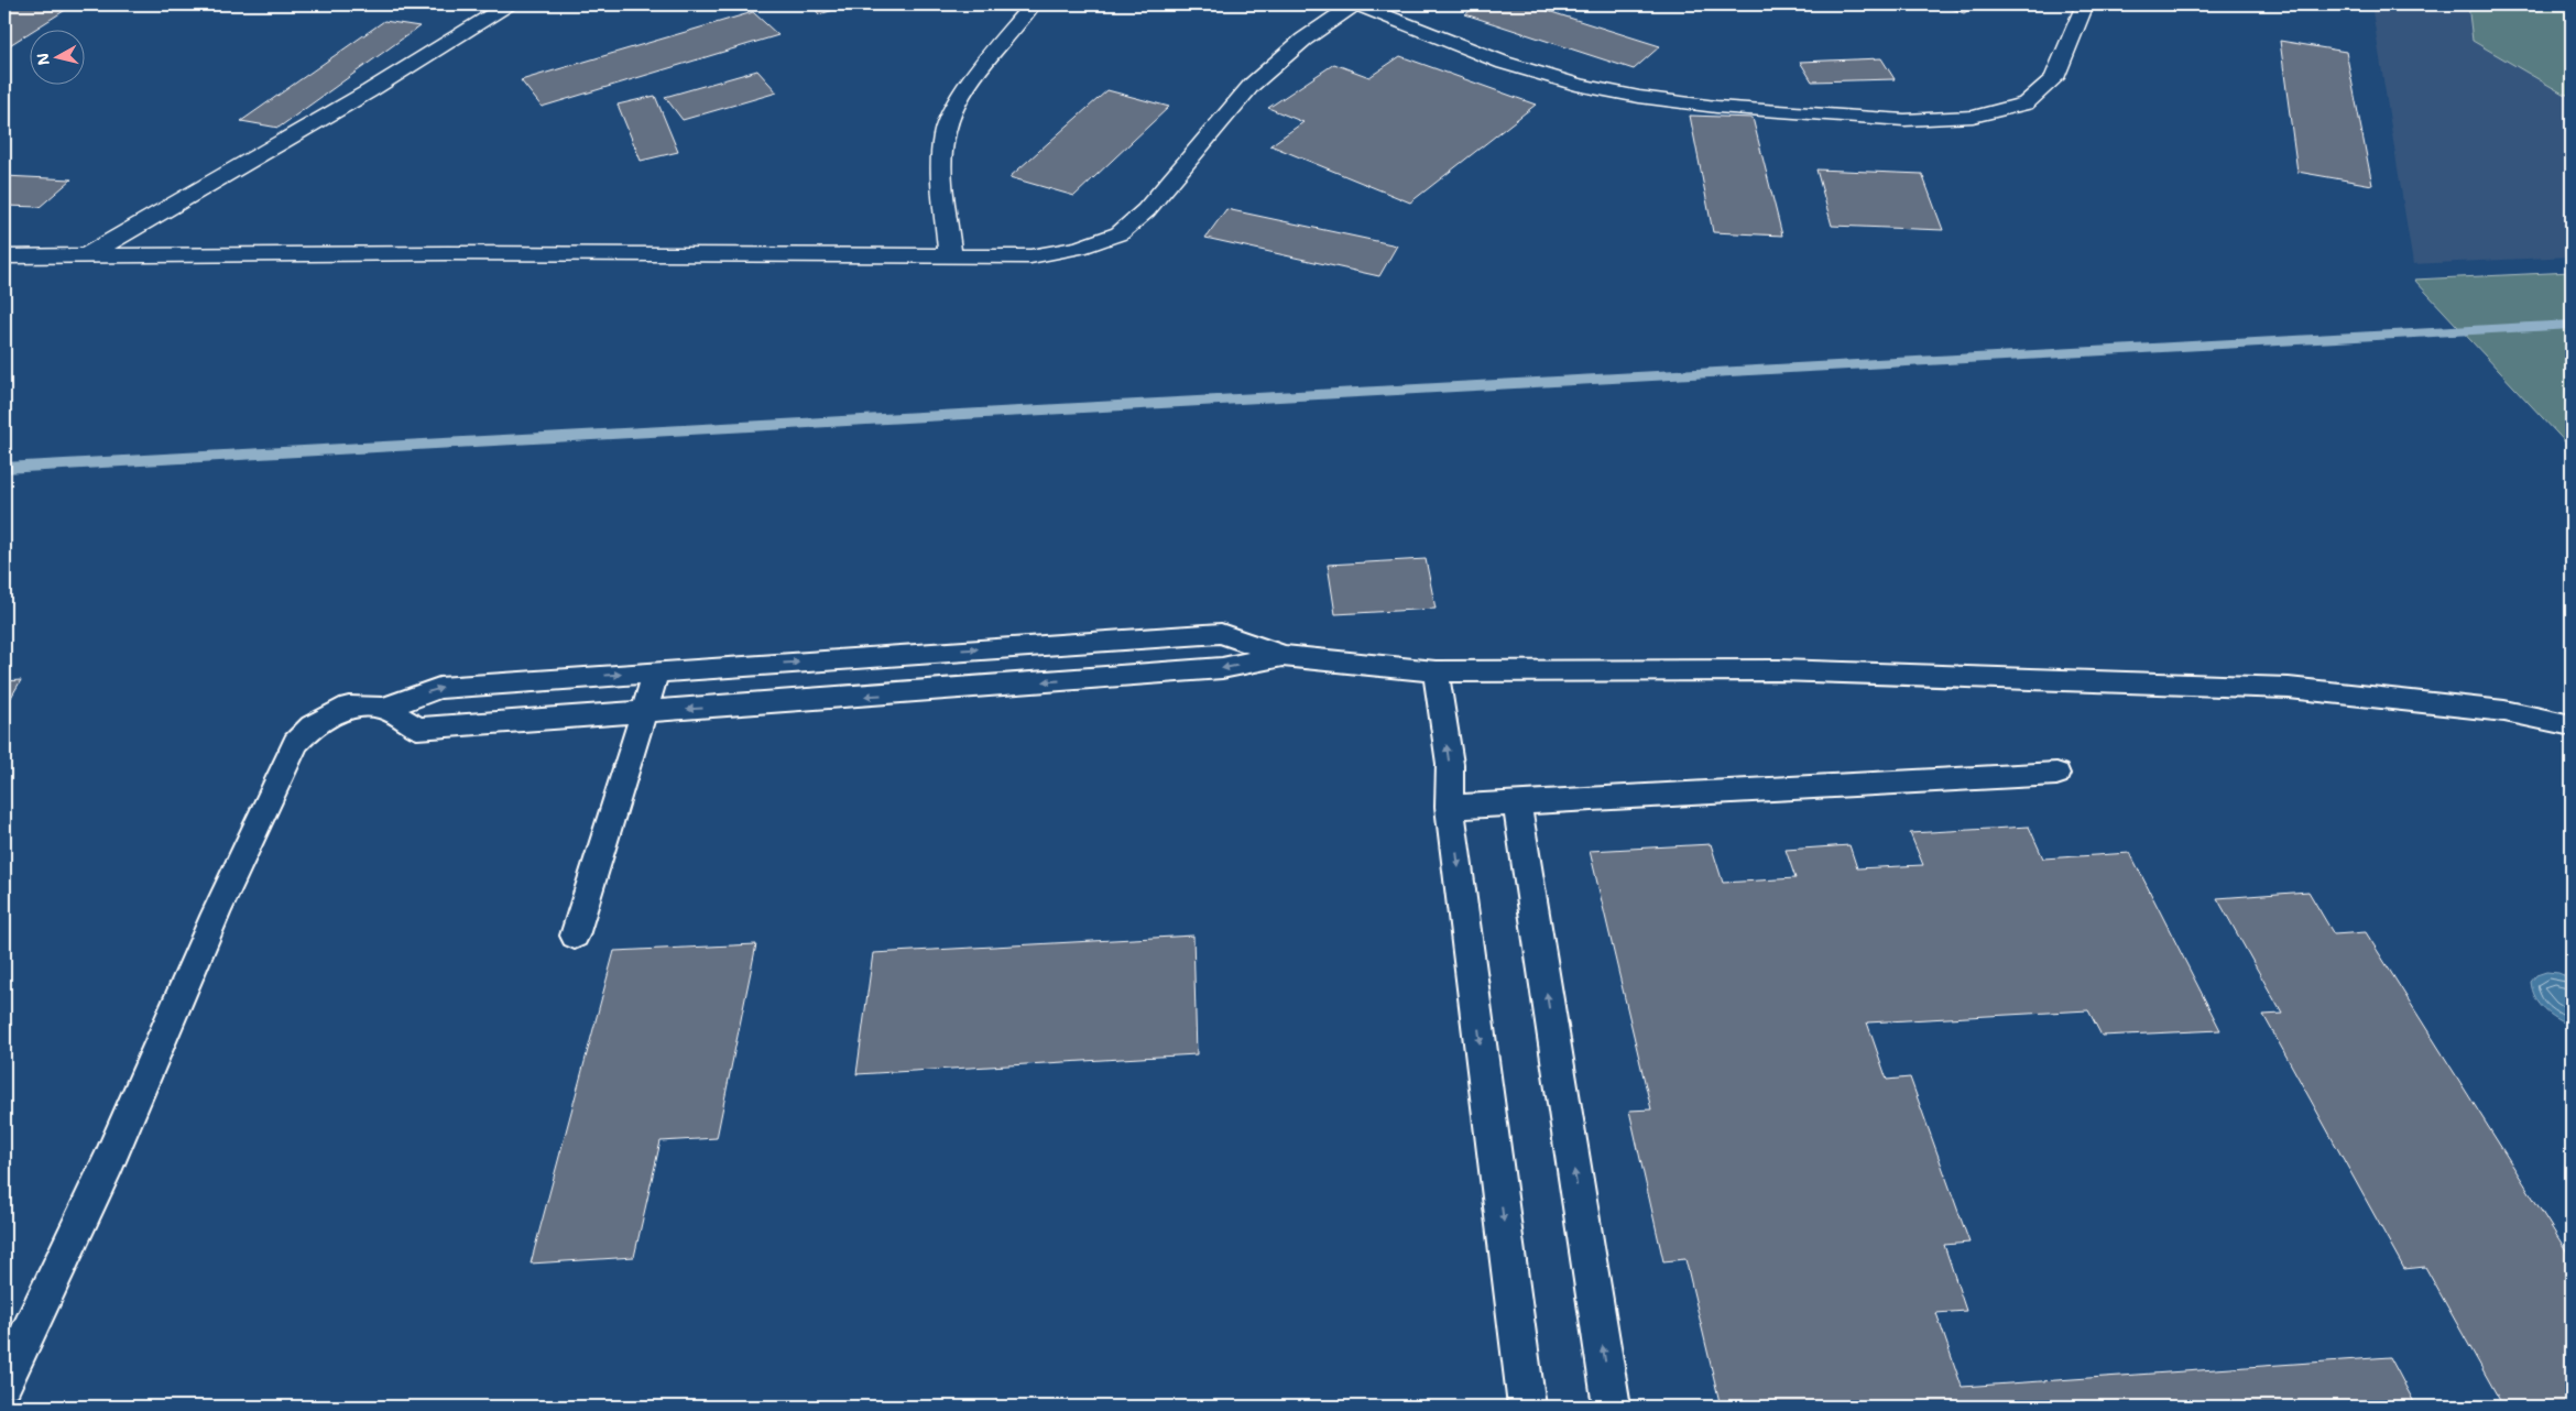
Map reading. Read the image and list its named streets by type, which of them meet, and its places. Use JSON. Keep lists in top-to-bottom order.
{
  "north": "left"
}
